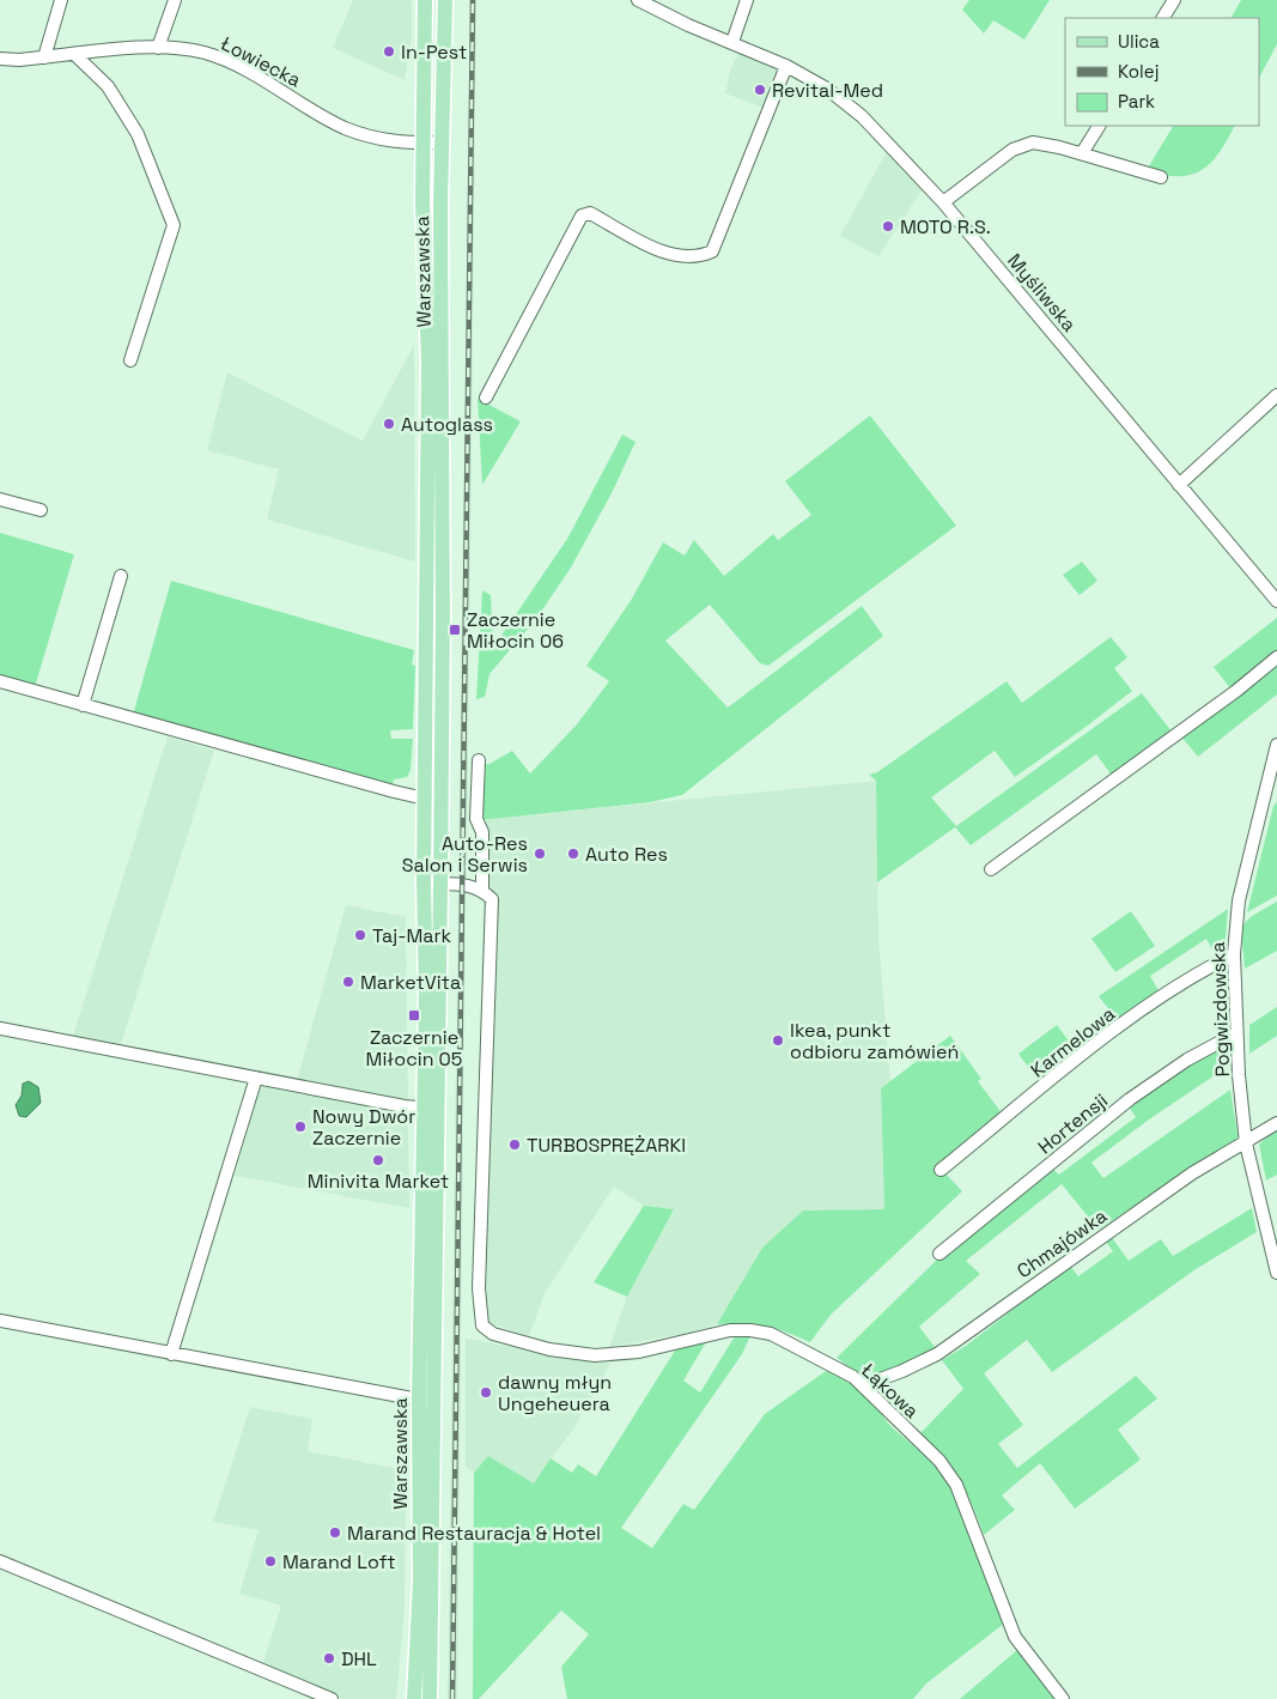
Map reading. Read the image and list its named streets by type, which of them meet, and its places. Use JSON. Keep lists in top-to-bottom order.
{
  "streets": {
    "main road": ["Warszawska"],
    "street": [
      "Łowiecka",
      "Myśliwska",
      "Pogwizdowska",
      "Karmelowa",
      "Hortensji",
      "Chmajówka",
      "Łąkowa"
    ]
  },
  "crossings": [
    ["Łowiecka", "Warszawska"],
    ["Pogwizdowska", "Karmelowa"],
    ["Pogwizdowska", "Hortensji"],
    ["Pogwizdowska", "Chmajówka"],
    ["Chmajówka", "Łąkowa"]
  ],
  "places": {
    "other": [
      "In-Pest",
      "Revital-Med",
      "MOTO R.S.",
      "Autoglass",
      "Auto-Res Salon i Serwis",
      "Auto Res",
      "Taj-Mark",
      "MarketVita",
      "Ikea, punkt odbioru zamówień",
      "Nowy Dwór Zaczernie",
      "TURBOSPRĘŻARKI",
      "Minivita Market",
      "dawny młyn Ungeheuera",
      "Marand Restauracja & Hotel",
      "Marand Loft",
      "DHL"
    ],
    "transit": ["Zaczernie Miłocin 06", "Zaczernie Miłocin 05"]
  },
  "legend": ["Ulica", "Kolej", "Park"]
}
